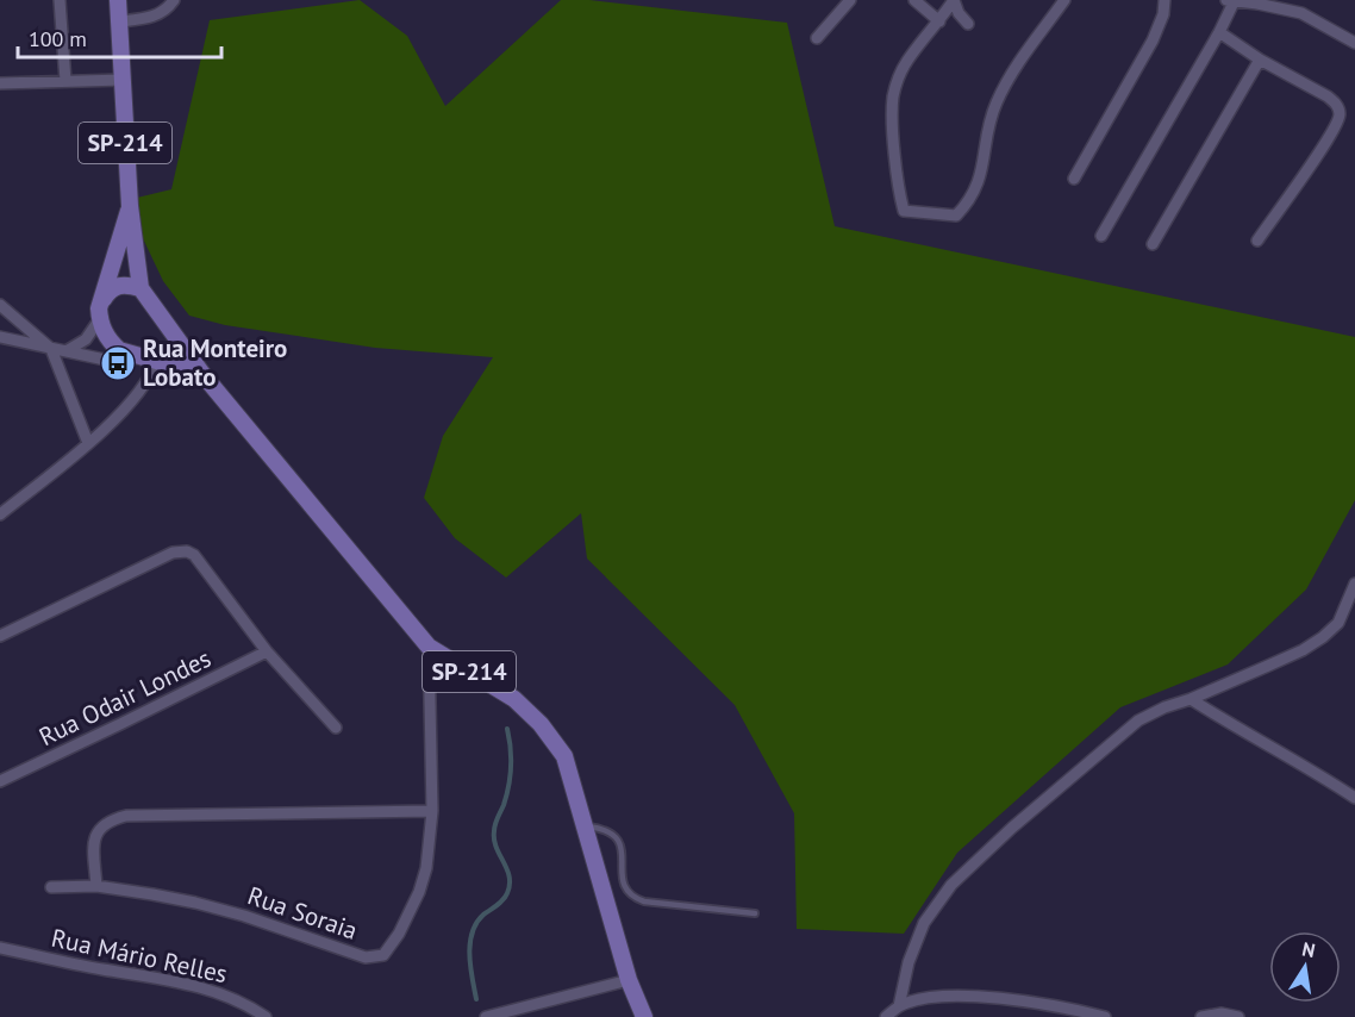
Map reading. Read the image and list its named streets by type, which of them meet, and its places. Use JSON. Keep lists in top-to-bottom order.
{
  "streets": {
    "main road": ["SP-214"],
    "street": ["Rua Odair Londes", "Rua Soraia", "Rua Mário Relles"]
  },
  "crossings": [
    ["SP-214", "Rua Soraia"]
  ],
  "places": {
    "bus stop": ["Rua Monteiro Lobato"]
  },
  "scale_bar": "100 m",
  "north": "top"
}
